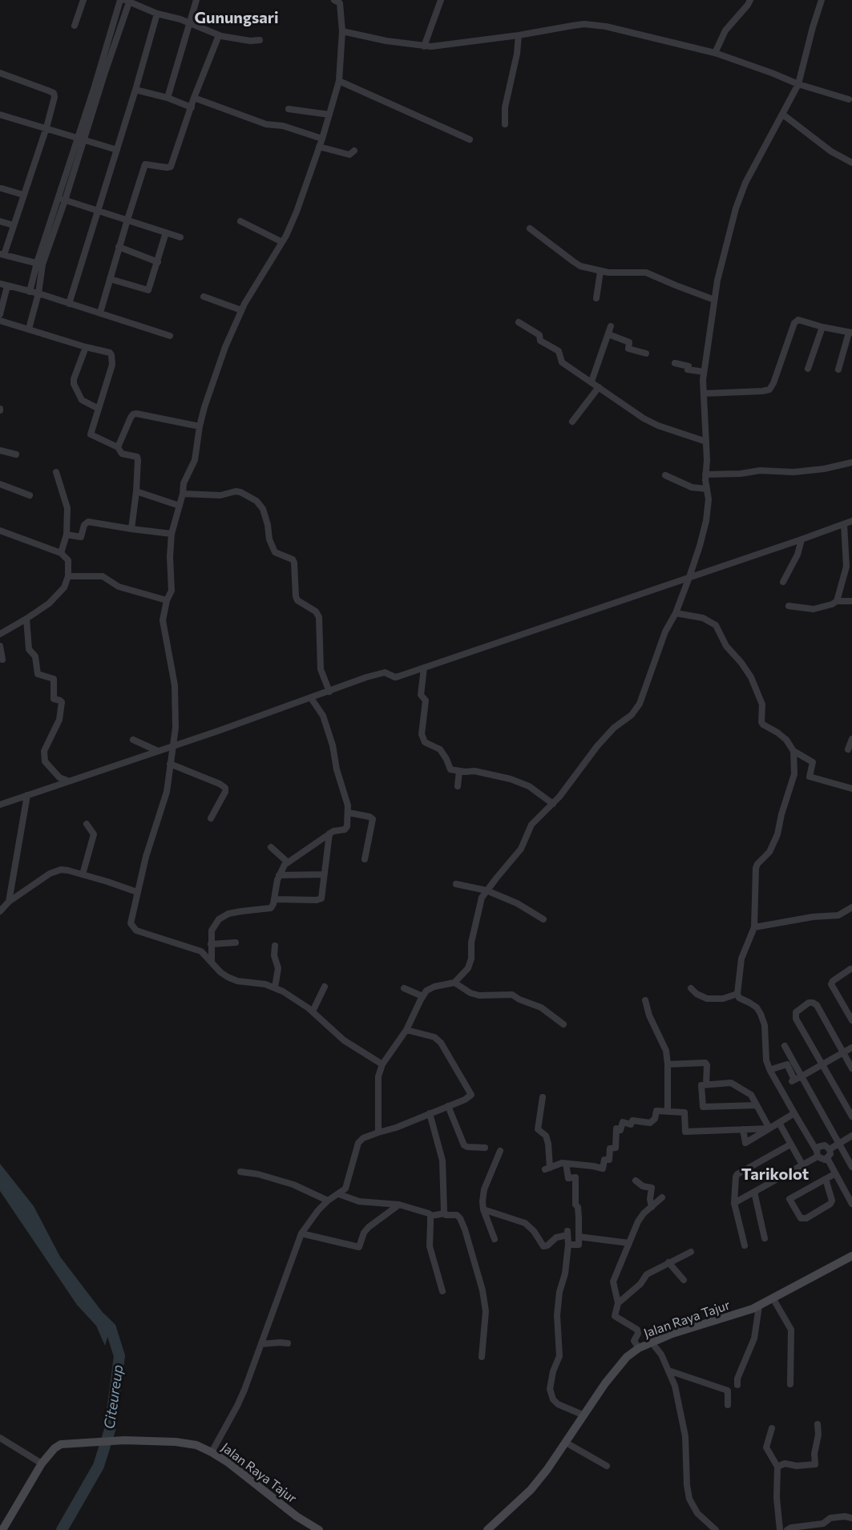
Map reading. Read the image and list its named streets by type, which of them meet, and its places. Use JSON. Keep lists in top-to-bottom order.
{
  "streets": {
    "main road": ["Jalan Raya Tajur"]
  },
  "districts": ["Gunungsari", "Tarikolot"],
  "water": ["Citeureup"]
}
